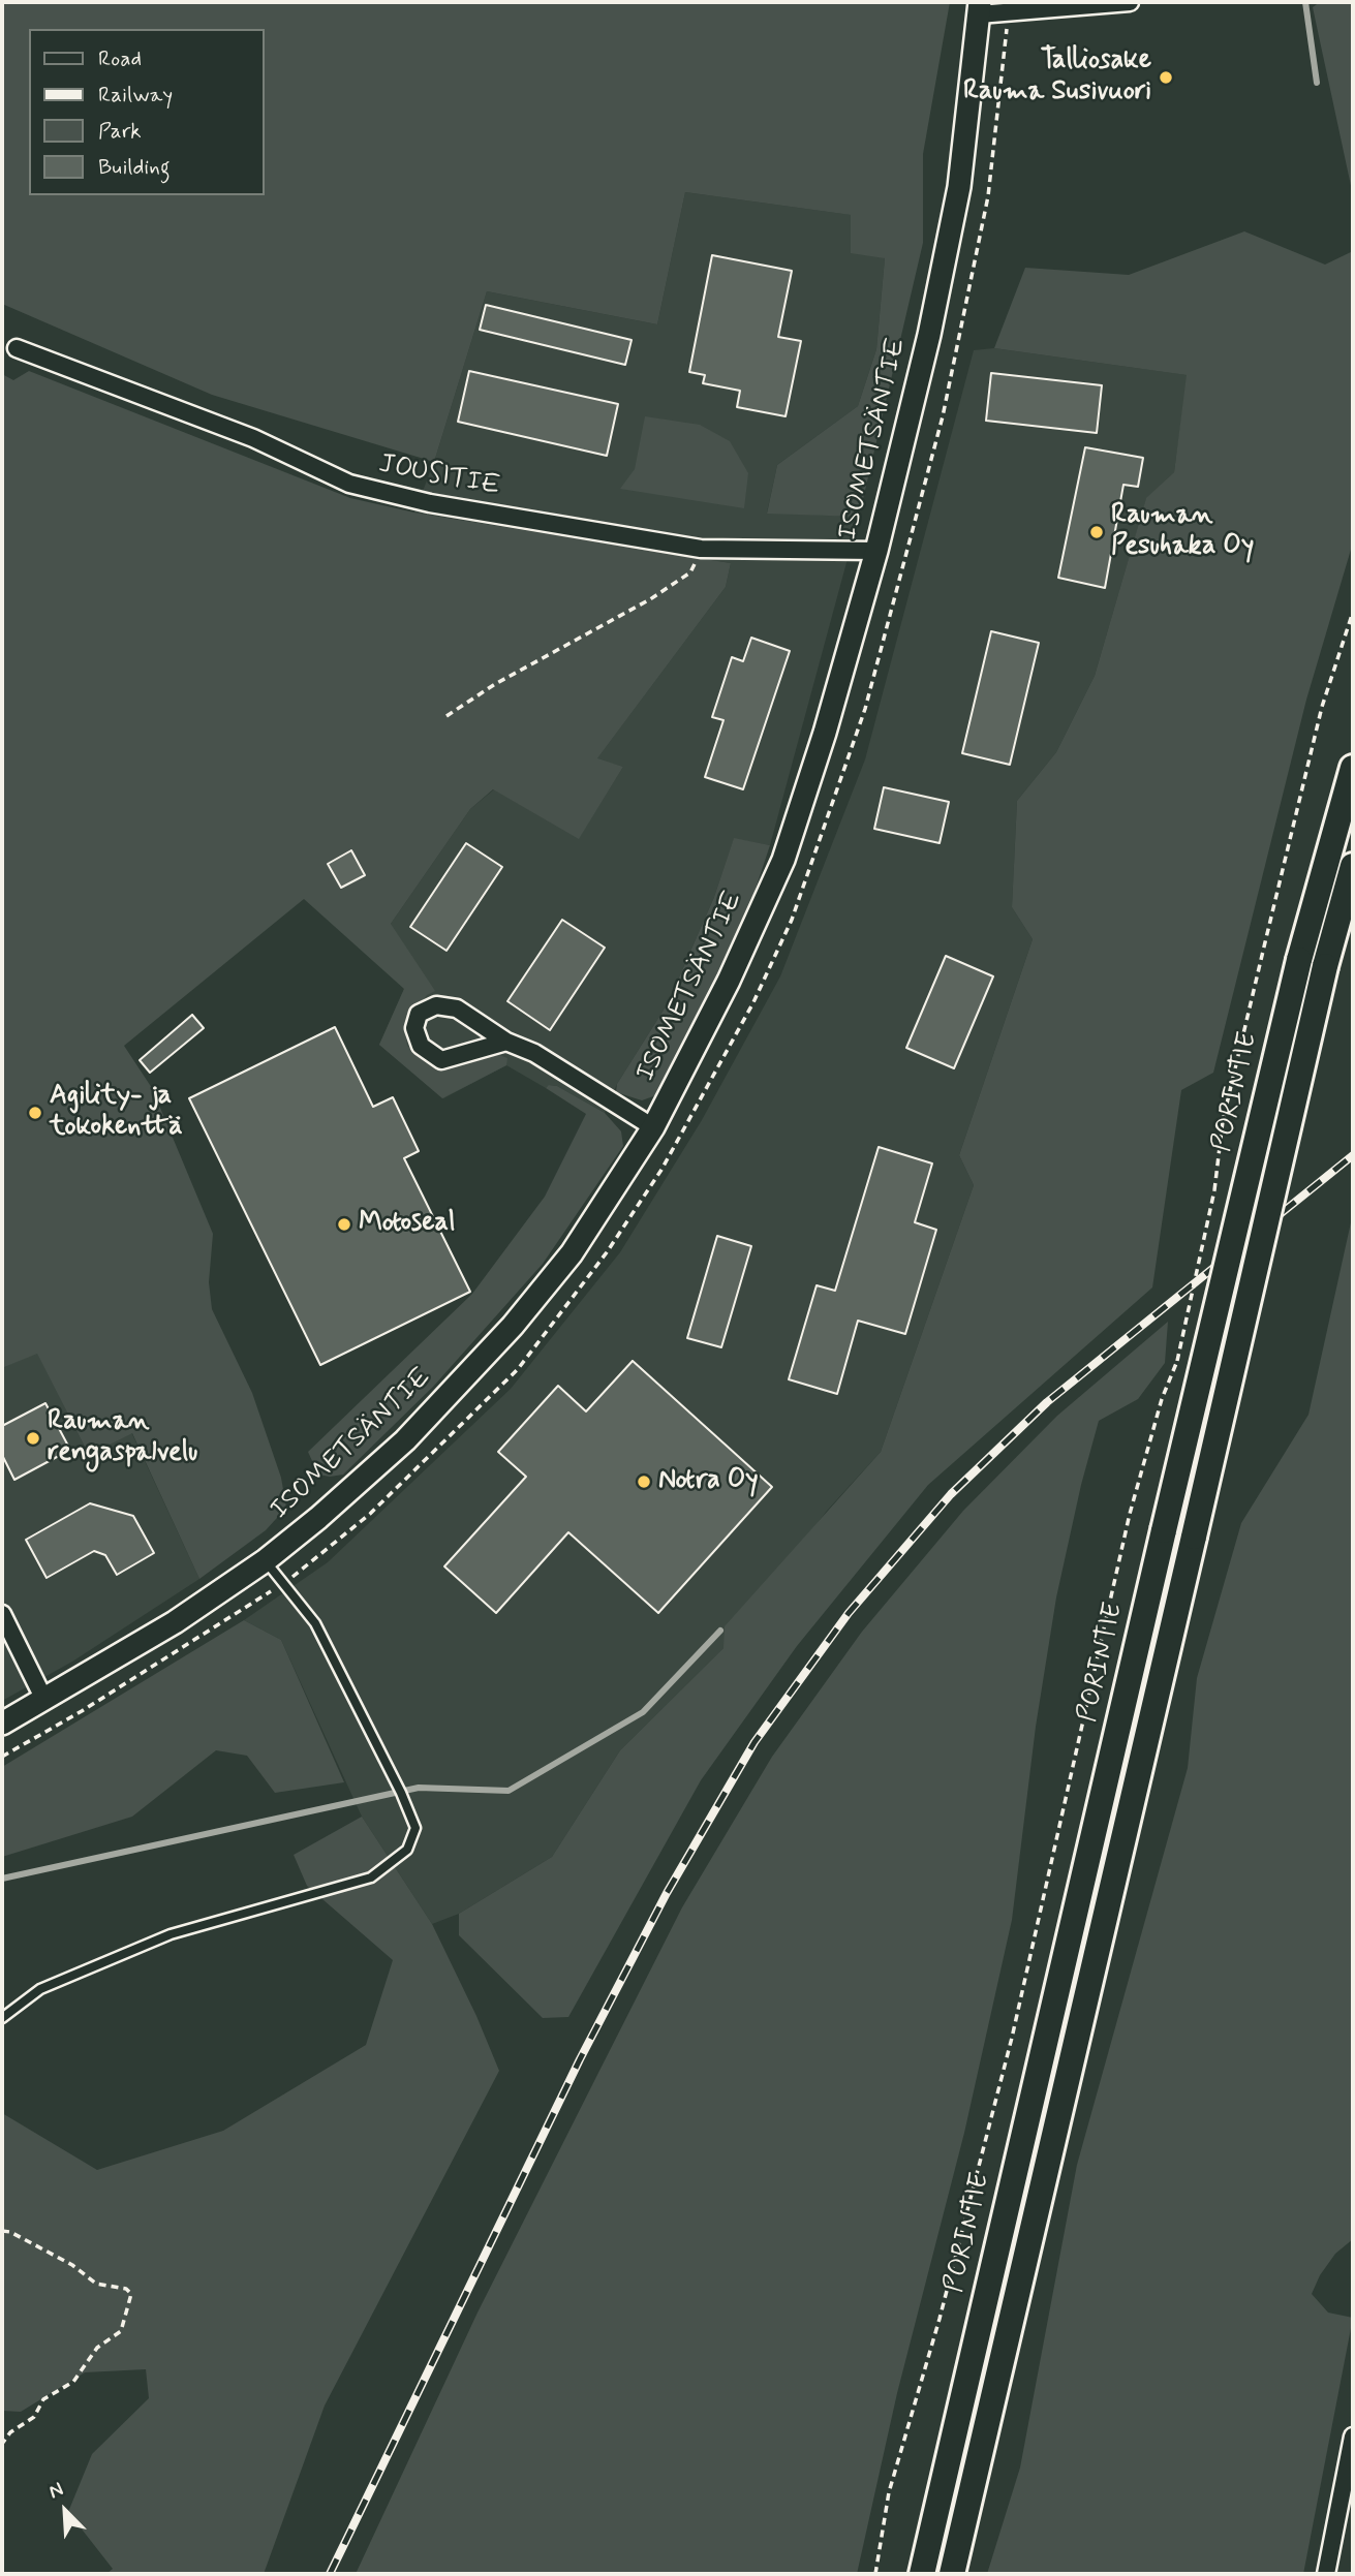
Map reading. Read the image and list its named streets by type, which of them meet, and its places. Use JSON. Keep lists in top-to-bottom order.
{
  "streets": {
    "highway": ["PORINTIE"],
    "main road": ["ISOMETSÄNTIE"],
    "street": ["JOUSITIE"]
  },
  "crossings": [
    ["ISOMETSÄNTIE", "JOUSITIE"]
  ],
  "places": [
    "Talliosake Rauma Susivuori",
    "Rauman Pesuhaka Oy",
    "Agility- ja tokokenttä",
    "Motoseal",
    "Rauman rengaspalvelu",
    "Notra Oy"
  ],
  "legend": [
    "Road",
    "Railway",
    "Park",
    "Building"
  ],
  "north": "top left"
}
